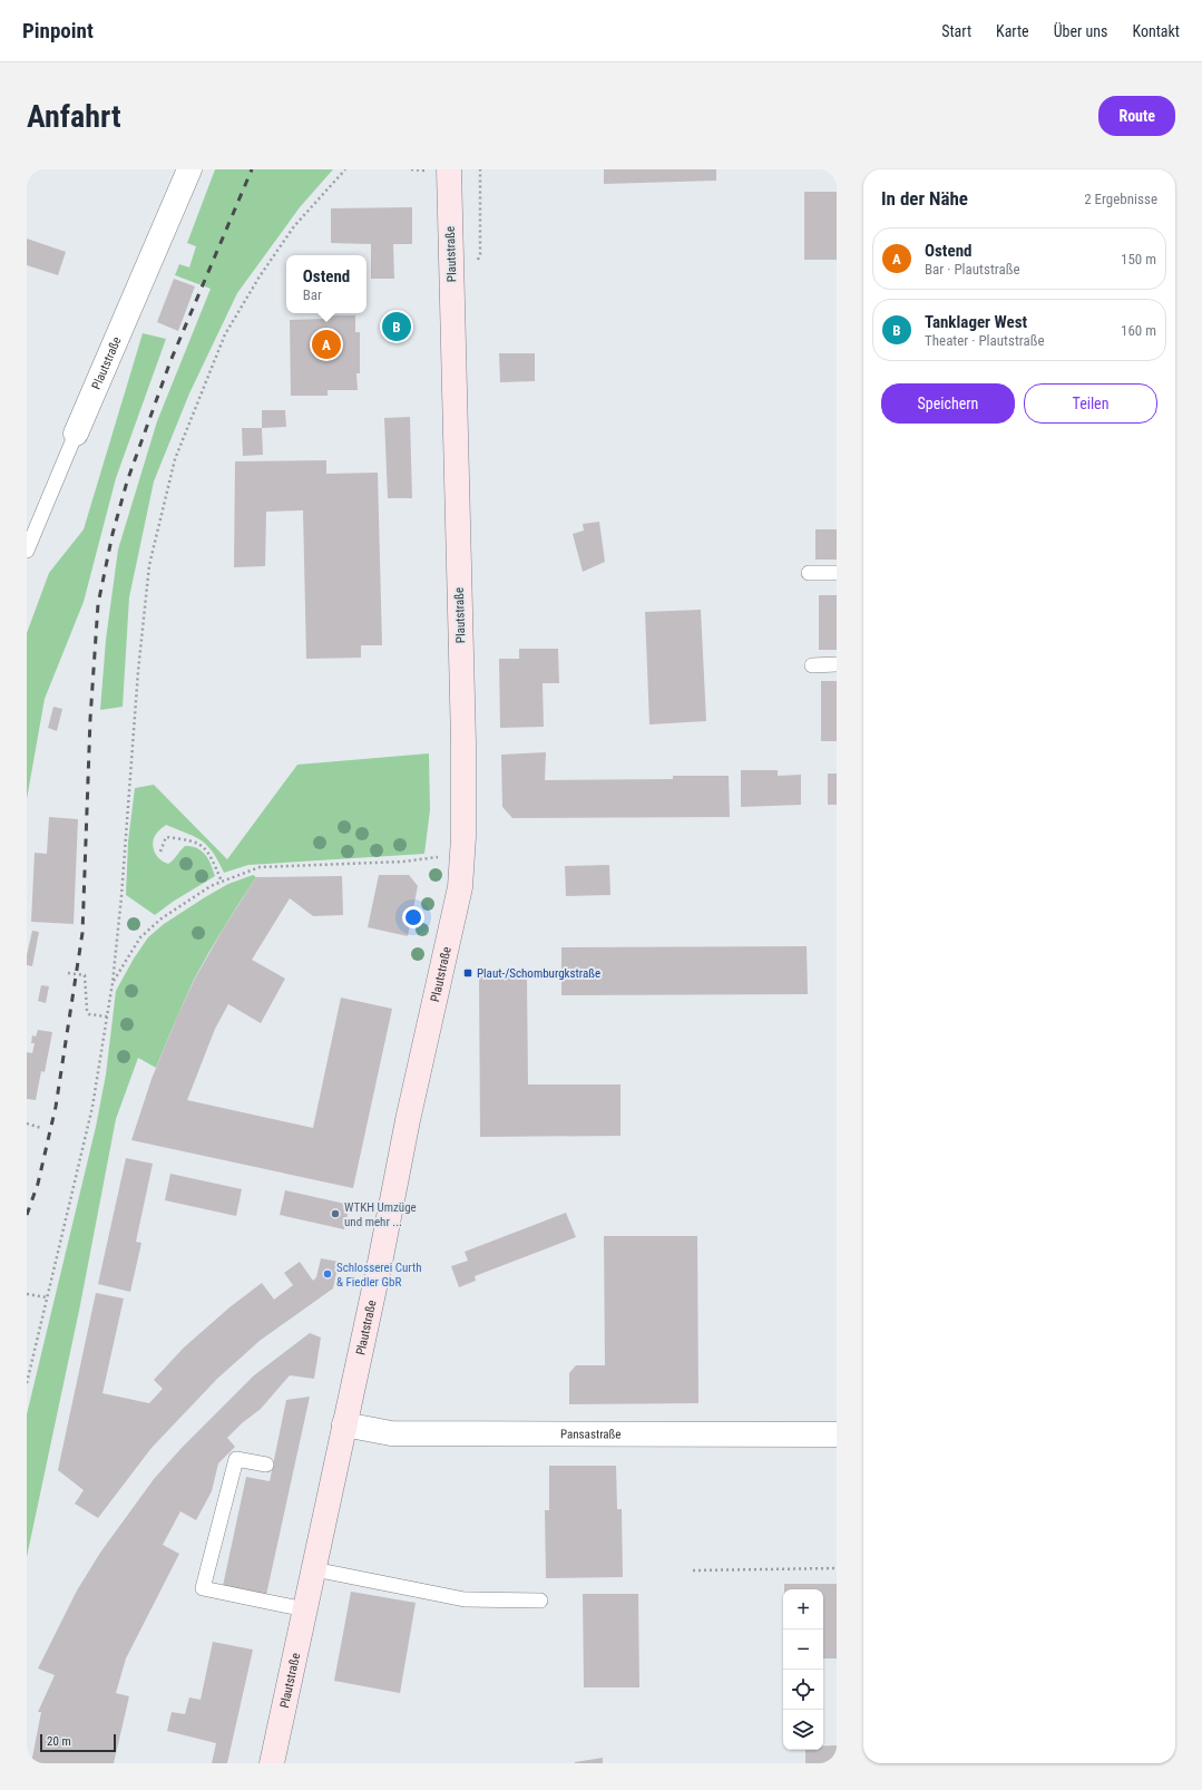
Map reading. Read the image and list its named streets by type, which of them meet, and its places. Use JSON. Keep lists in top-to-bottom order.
{
  "streets": {
    "main road": ["Plautstraße"],
    "street": ["Pansastraße"]
  },
  "crossings": [
    ["Plautstraße", "Pansastraße"]
  ],
  "places": {
    "transit": ["Plaut-/Schomburgkstraße"],
    "other": ["WTKH Umzüge und mehr ...", "Schlosserei Curth & Fiedler GbR"]
  },
  "scale_bar": "20 m",
  "page": {
    "header": "Pinpoint",
    "nav": [
      "Start",
      "Karte",
      "Über uns",
      "Kontakt"
    ],
    "buttons": [
      "Route",
      ["Speichern", "Teilen"]
    ],
    "title": "Anfahrt",
    "heading": ["In der Nähe", "2 Ergebnisse"],
    "list": [
      {
        "mark": "A",
        "name": "Ostend",
        "note": "Bar · Plautstraße",
        "value": "150 m"
      },
      {
        "mark": "B",
        "name": "Tanklager West",
        "note": "Theater · Plautstraße",
        "value": "160 m"
      }
    ],
    "popup": ["Ostend", "Bar"],
    "pins": ["B", "A"],
    "map_buttons": ["+", "−"],
    "scale": "20 m"
  }
}
